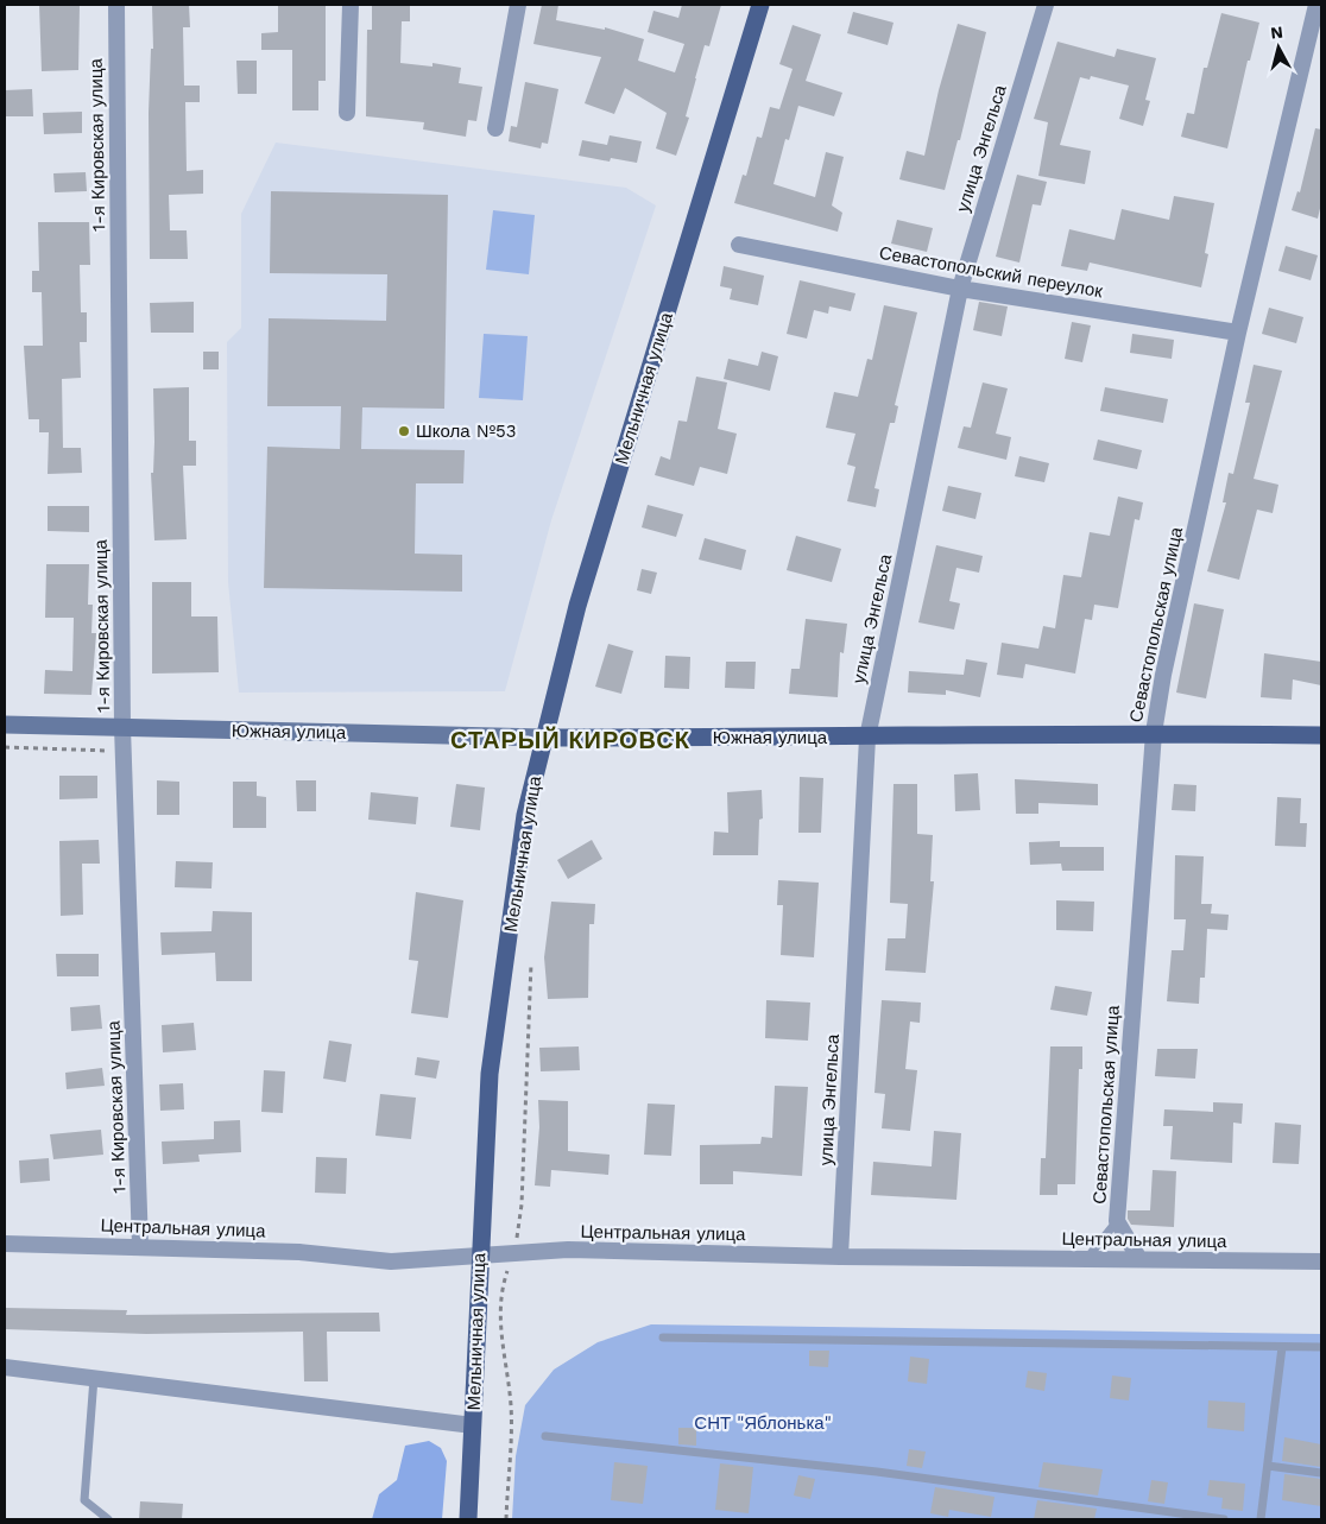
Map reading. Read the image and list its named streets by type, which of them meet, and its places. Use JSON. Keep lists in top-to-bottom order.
{
  "streets": {
    "main road": ["Мельничная улица", "Южная улица"],
    "street": [
      "1-я Кировская улица",
      "улица Энгельса",
      "Севастопольский переулок",
      "Севастопольская улица",
      "Центральная улица"
    ]
  },
  "crossings": [
    ["1-я Кировская улица", "Южная улица"],
    ["1-я Кировская улица", "Центральная улица"],
    ["улица Энгельса", "Севастопольский переулок"],
    ["улица Энгельса", "Южная улица"],
    ["улица Энгельса", "Центральная улица"],
    ["Севастопольский переулок", "Севастопольская улица"],
    ["Мельничная улица", "Южная улица"],
    ["Мельничная улица", "Центральная улица"],
    ["Севастопольская улица", "Южная улица"],
    ["Севастопольская улица", "Центральная улица"]
  ],
  "districts": ["СТАРЫЙ КИРОВСК"],
  "parks": ["СНТ \"Яблонька\""],
  "places": ["Школа №53"],
  "north": "top"
}
